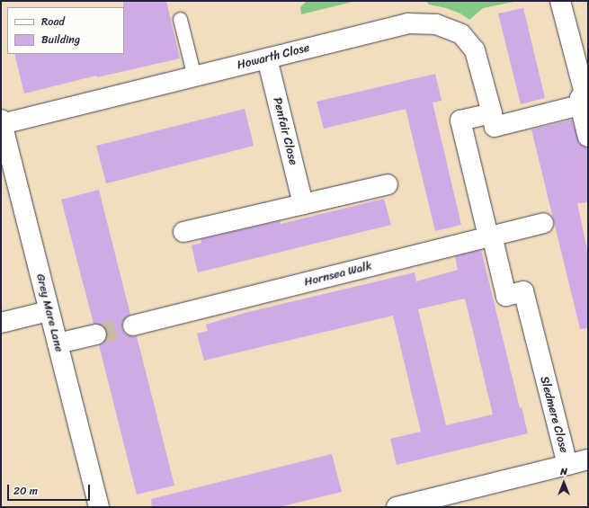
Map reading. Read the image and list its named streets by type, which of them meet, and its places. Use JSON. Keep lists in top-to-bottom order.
{
  "streets": {
    "street": [
      "Howarth Close",
      "Penfair Close",
      "Hornsea Walk",
      "Grey Mare Lane",
      "Sledmere Close"
    ]
  },
  "crossings": [
    ["Howarth Close", "Penfair Close"],
    ["Howarth Close", "Grey Mare Lane"],
    ["Howarth Close", "Sledmere Close"],
    ["Hornsea Walk", "Sledmere Close"]
  ],
  "legend": ["Road", "Building"],
  "scale_bar": "20 m",
  "north": "top"
}
